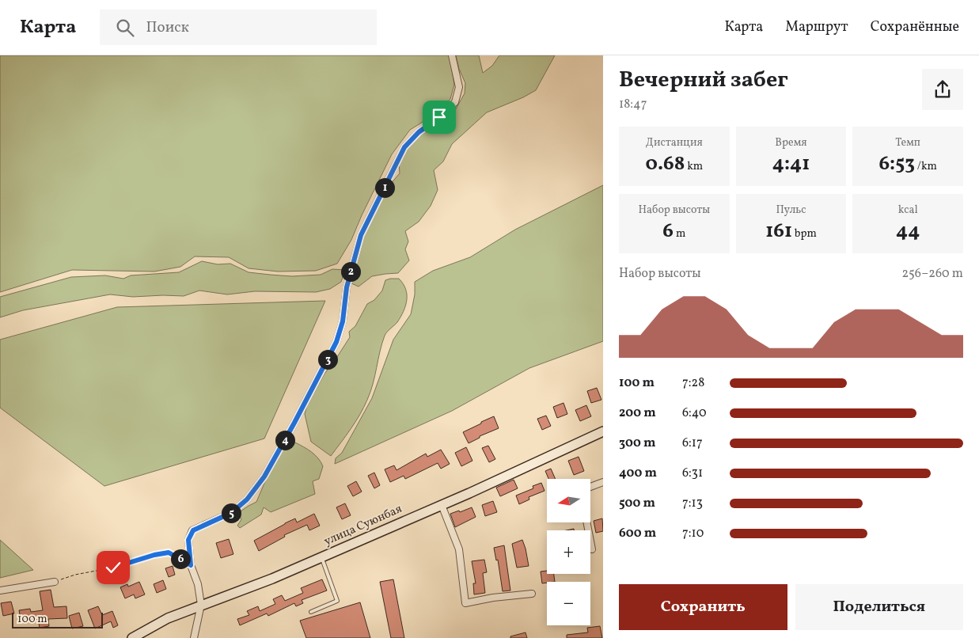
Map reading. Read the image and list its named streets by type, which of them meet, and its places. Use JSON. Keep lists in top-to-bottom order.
{
  "streets": {
    "main road": ["улица Суюнбая"]
  },
  "scale_bar": "100 m",
  "north": "left",
  "page": {
    "header": "Карта",
    "search": "Поиск",
    "nav": ["Карта", "Маршрут", "Сохранённые"],
    "heading": ["Вечерний забег", "18:47"],
    "stats": [
      ["Дистанция", "0.68 km"],
      ["Время", "4:41"],
      ["Темп", "6:53 /km"],
      ["Набор высоты", "6 m"],
      ["Пульс", "161 bpm"],
      ["kcal", "44"]
    ],
    "pins": [
      "1",
      "2",
      "3",
      "4",
      "5",
      "6"
    ],
    "chart": ["Набор высоты", "256–260 m"],
    "list": [
      {
        "name": "100 m",
        "note": "7:28"
      },
      {
        "name": "200 m",
        "note": "6:40"
      },
      {
        "name": "300 m",
        "note": "6:17"
      },
      {
        "name": "400 m",
        "note": "6:31"
      },
      {
        "name": "500 m",
        "note": "7:13"
      },
      {
        "name": "600 m",
        "note": "7:10"
      }
    ],
    "map_buttons": ["+", "−"],
    "buttons": ["Сохранить", "Поделиться"],
    "scale": "100 m"
  }
}
